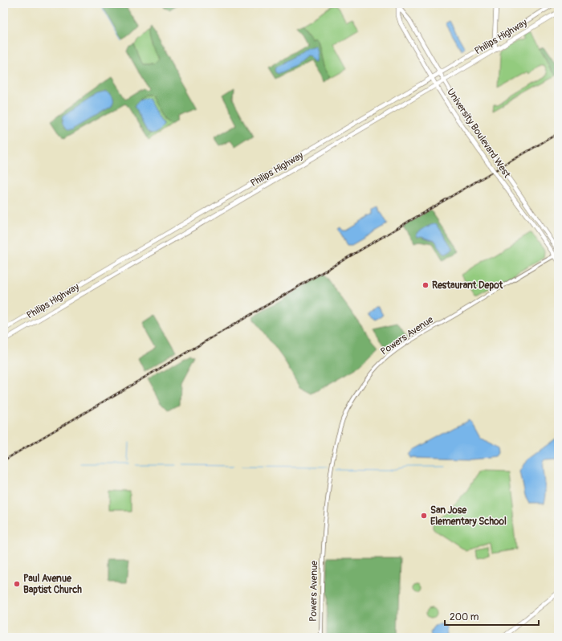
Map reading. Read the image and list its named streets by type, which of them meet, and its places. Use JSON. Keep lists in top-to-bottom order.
{
  "streets": {
    "main road": ["Philips Highway", "University Boulevard West"],
    "street": ["Powers Avenue"]
  },
  "crossings": [
    ["Philips Highway", "University Boulevard West"],
    ["University Boulevard West", "Powers Avenue"]
  ],
  "places": ["Restaurant Depot", "San Jose Elementary School", "Paul Avenue Baptist Church"],
  "scale_bar": "200 m"
}
